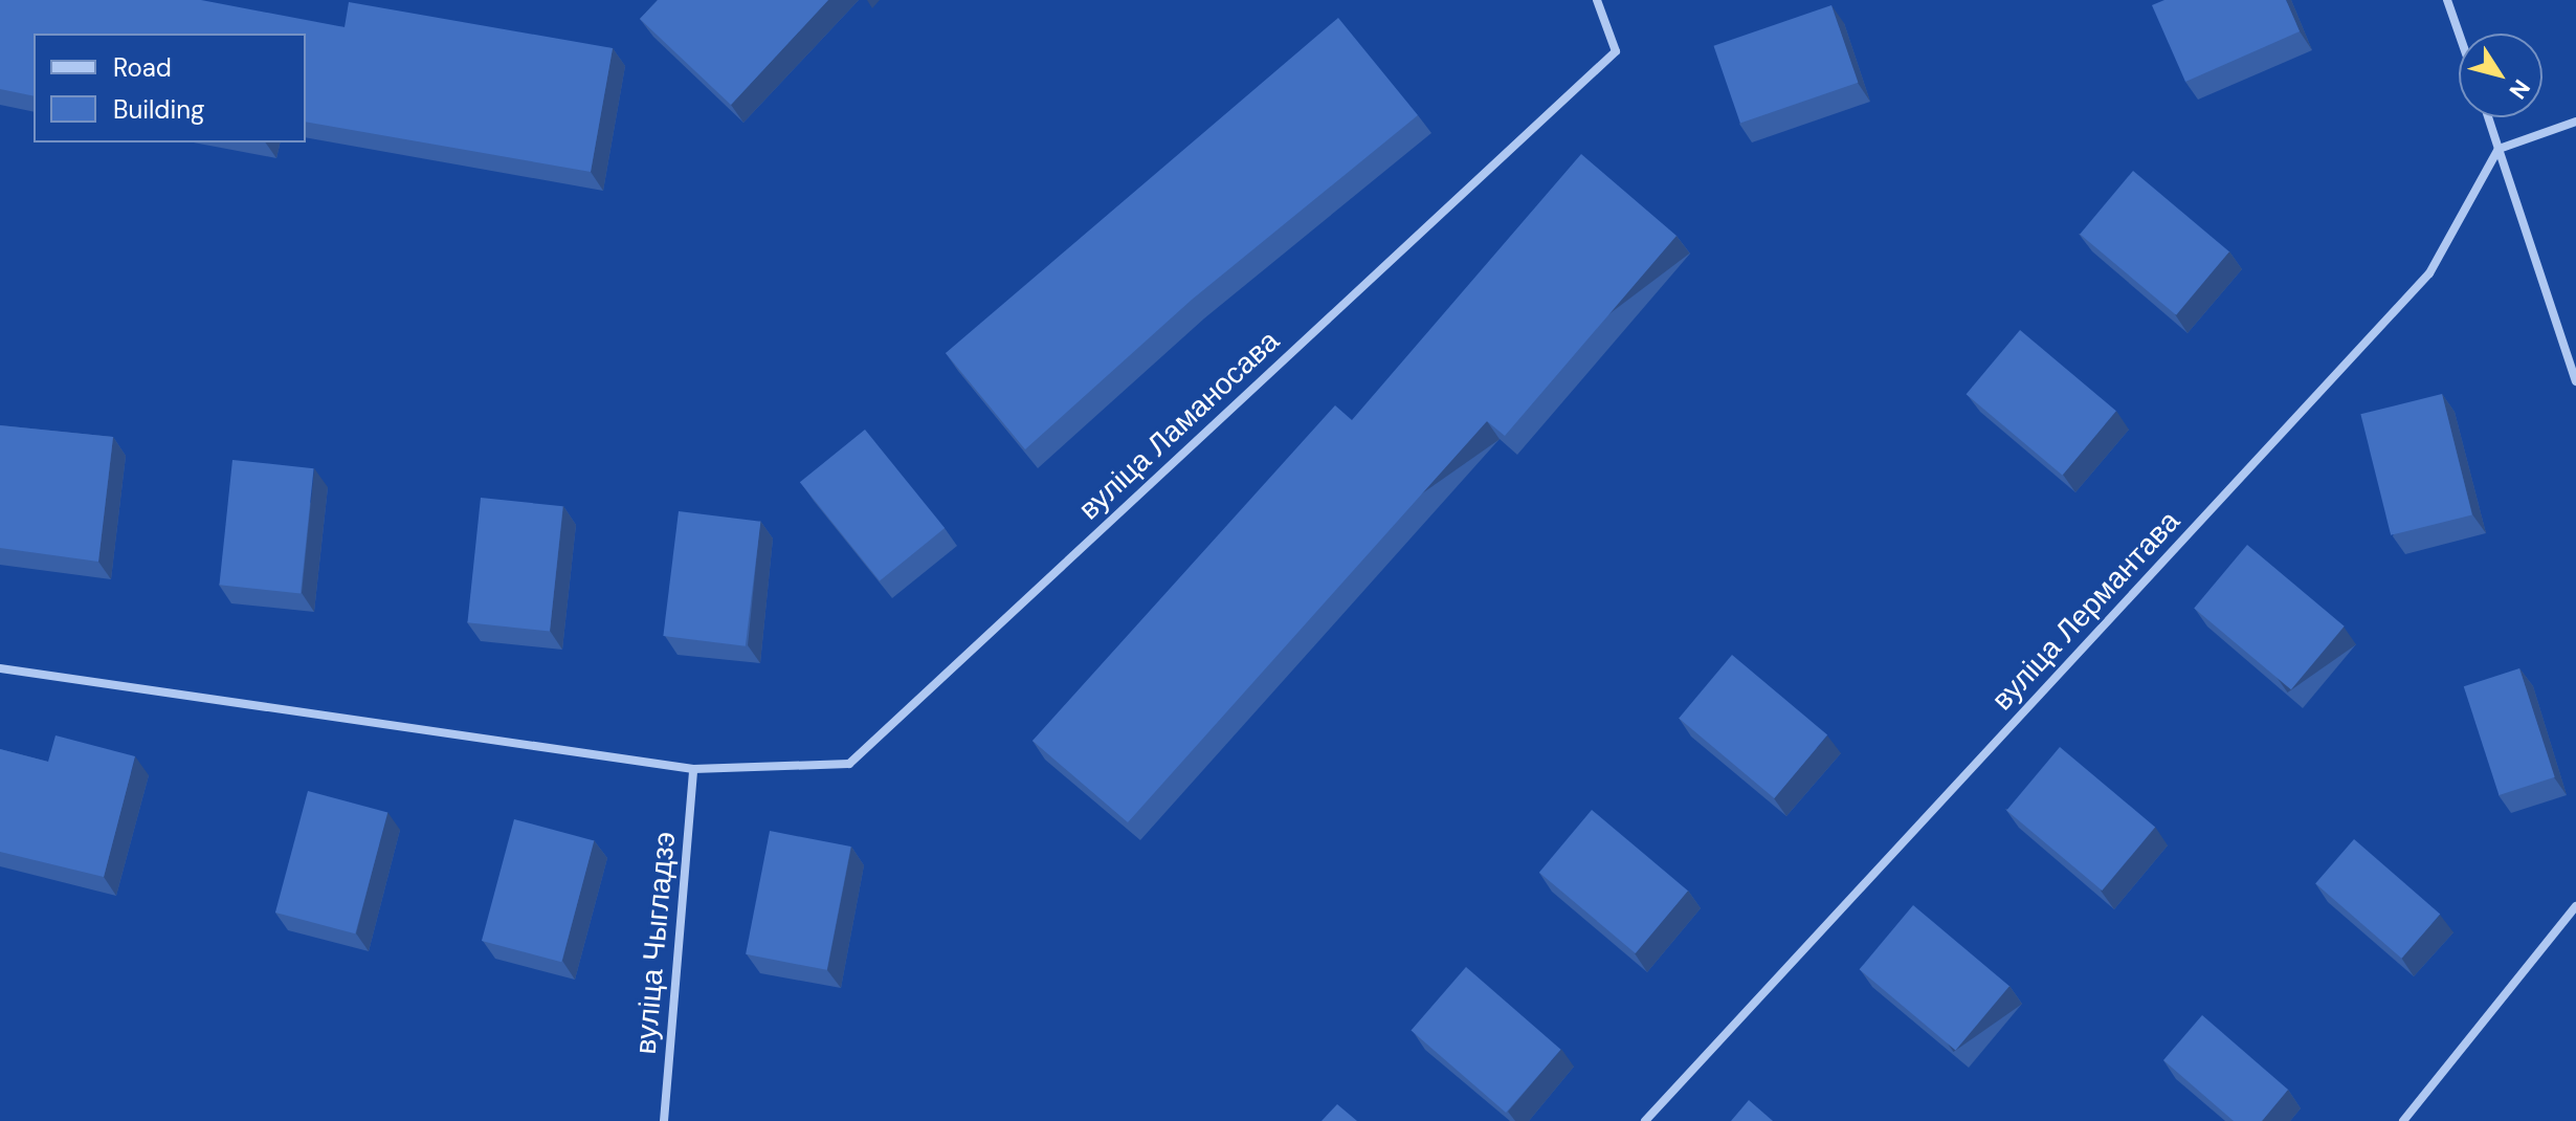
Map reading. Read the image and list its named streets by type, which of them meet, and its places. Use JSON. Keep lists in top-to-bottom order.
{
  "streets": {
    "street": ["вуліца Ламаносава", "вуліца Лермантава", "вуліца Чыгладзэ"]
  },
  "crossings": [
    ["вуліца Ламаносава", "вуліца Чыгладзэ"]
  ],
  "legend": ["Road", "Building"],
  "north": "bottom right"
}
